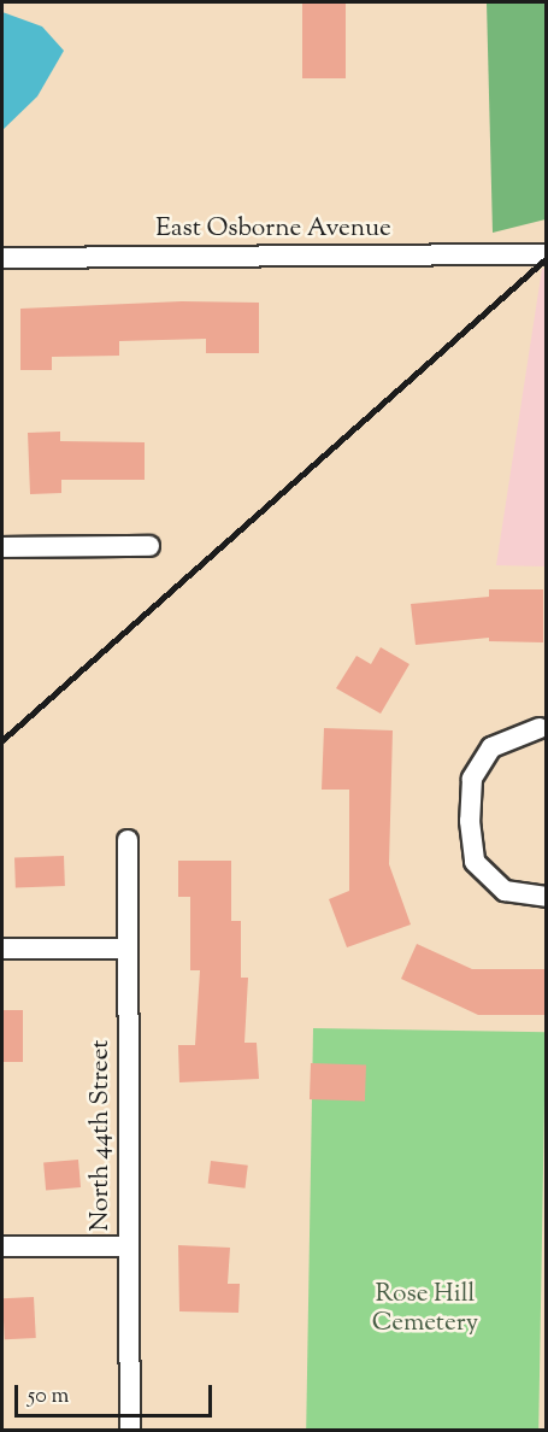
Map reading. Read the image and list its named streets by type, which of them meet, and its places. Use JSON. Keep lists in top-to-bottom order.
{
  "streets": {
    "street": ["East Osborne Avenue", "North 44th Street"]
  },
  "parks": ["Rose Hill Cemetery"],
  "scale_bar": "50 m"
}
